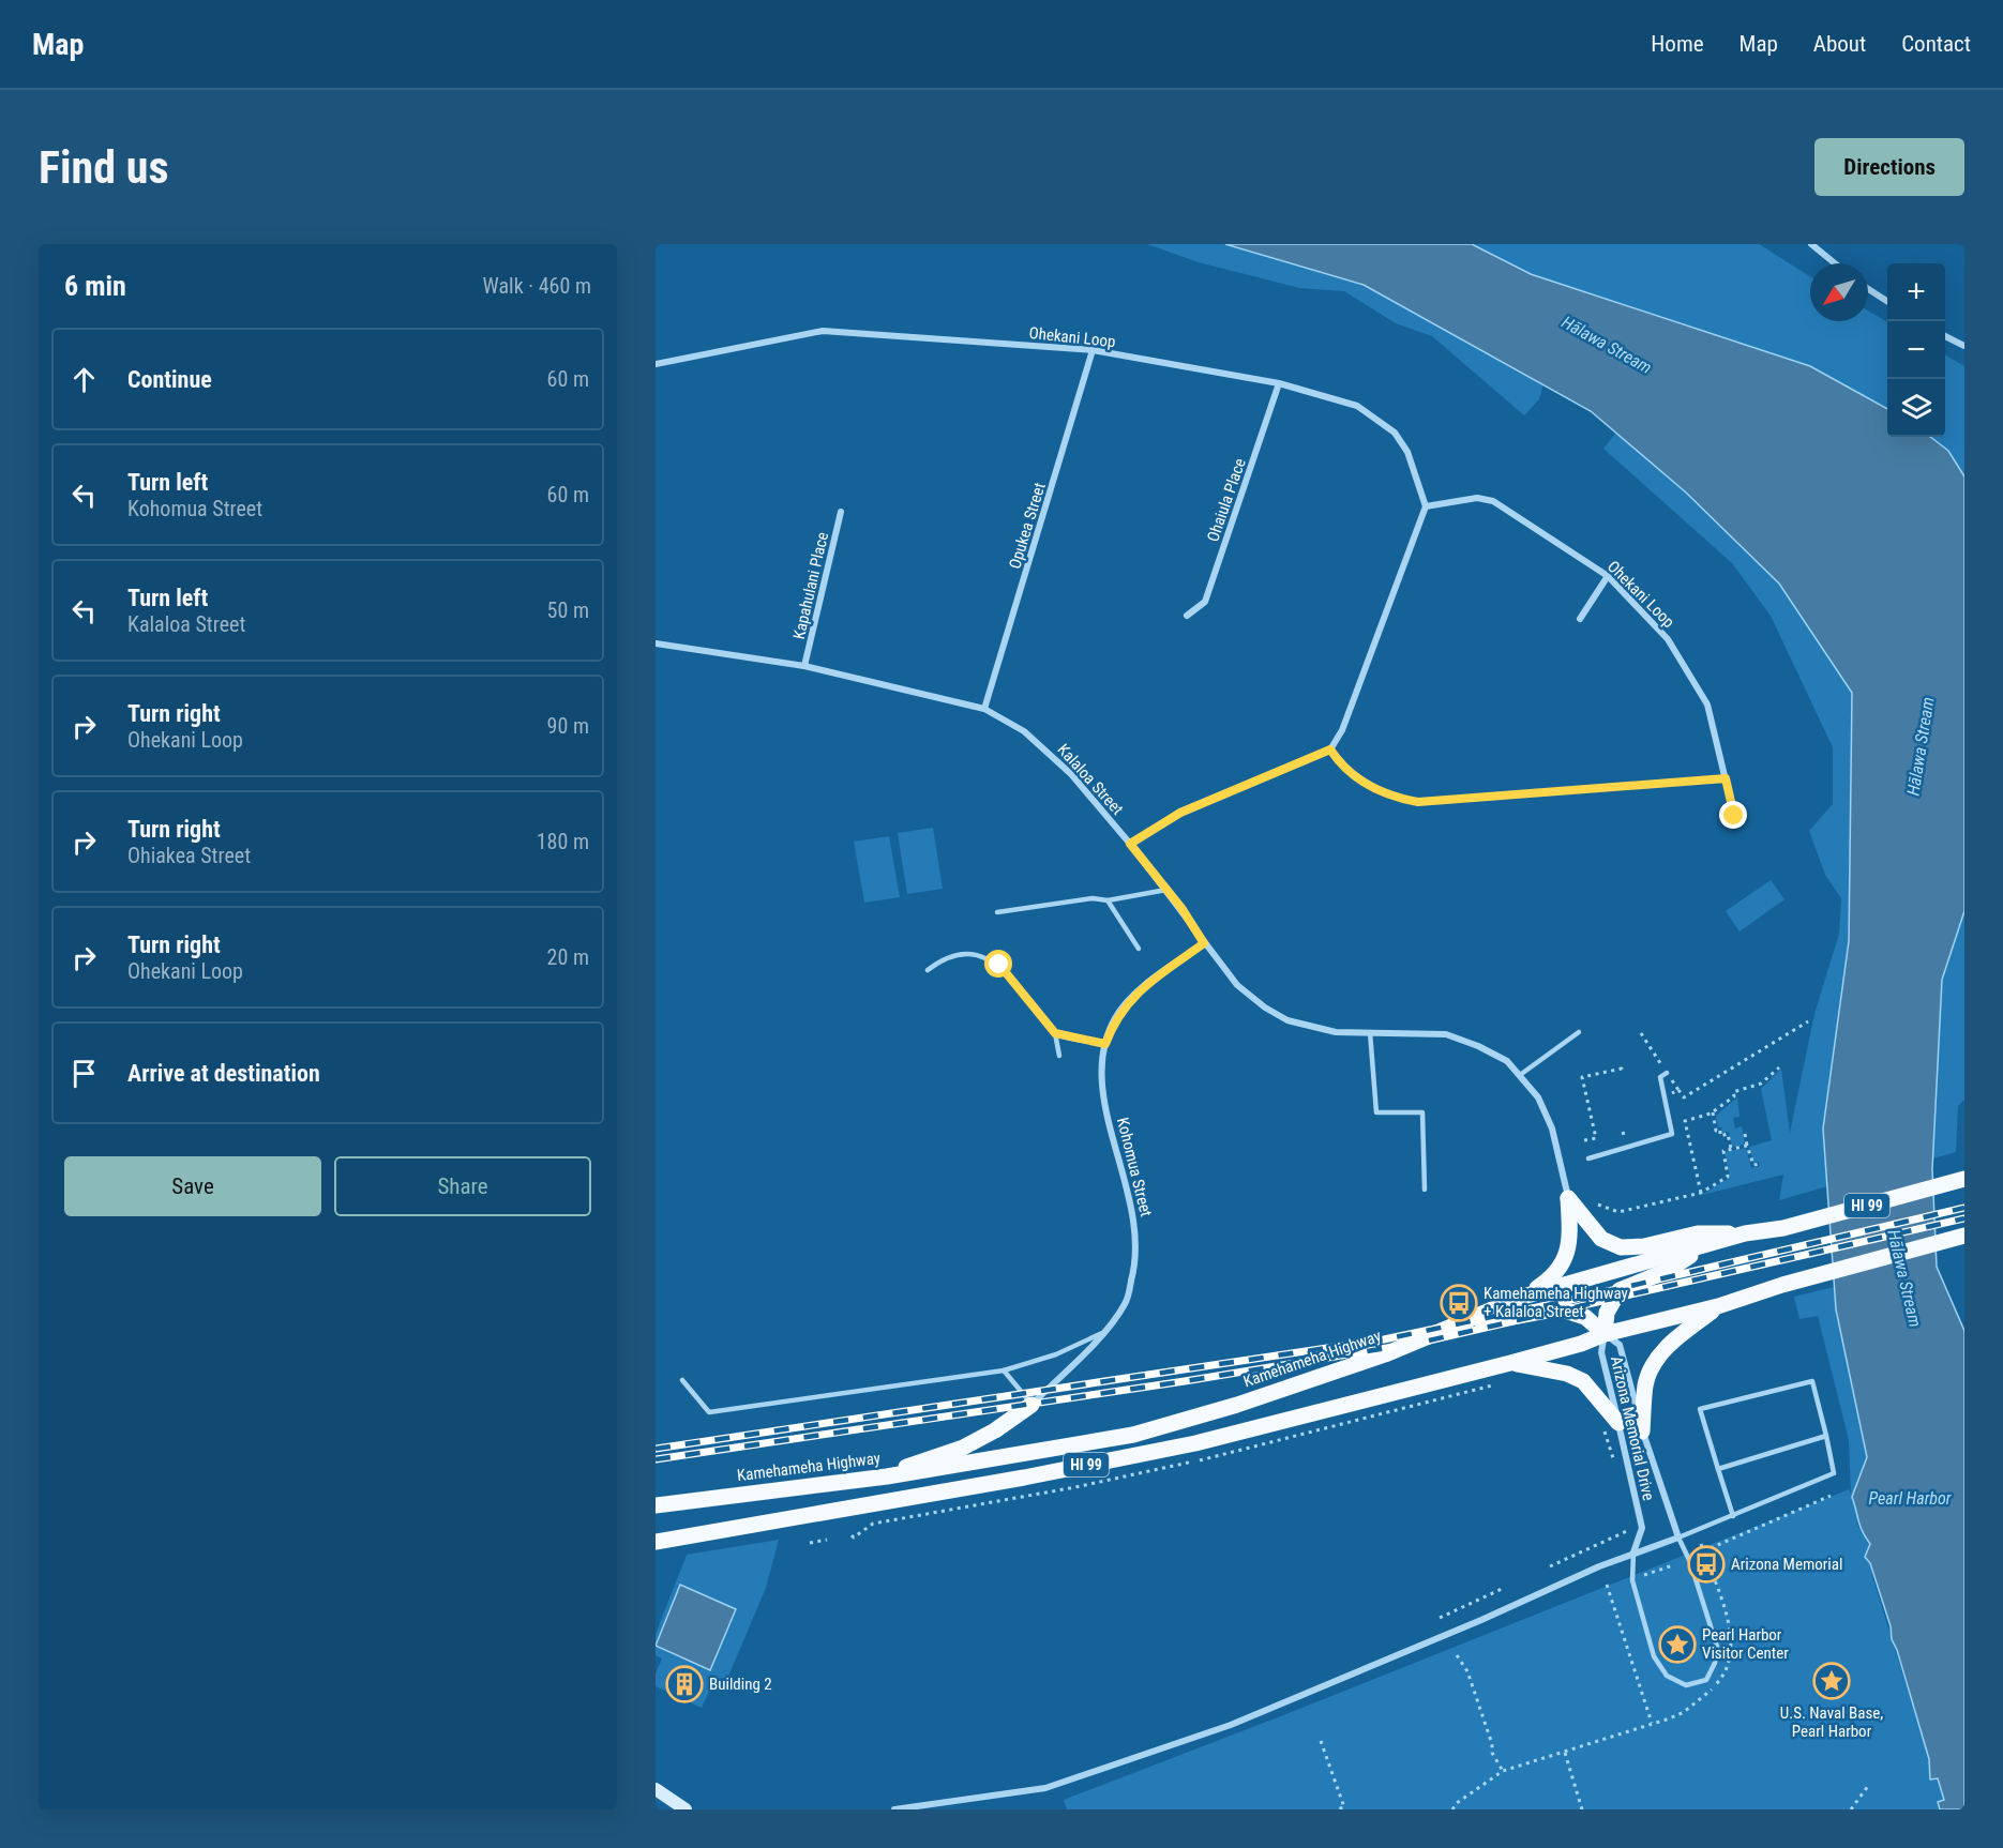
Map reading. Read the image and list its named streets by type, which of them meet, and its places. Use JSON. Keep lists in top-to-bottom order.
{
  "streets": {
    "main road": ["HI 99", "Kamehameha Highway"],
    "street": [
      "Ohekani Loop",
      "Ohaiula Place",
      "Opukea Street",
      "Kapahulani Place",
      "Kalaloa Street",
      "Kohomua Street",
      "Arizona Memorial Drive"
    ]
  },
  "crossings": [
    ["Ohekani Loop", "Ohaiula Place"],
    ["Ohekani Loop", "Opukea Street"],
    ["Opukea Street", "Kalaloa Street"],
    ["Kapahulani Place", "Kalaloa Street"],
    ["Kalaloa Street", "Kohomua Street"],
    ["HI 99", "Arizona Memorial Drive"]
  ],
  "water": ["Hālawa Stream", "Pearl Harbor"],
  "places": {
    "bus stop": ["Kamehameha Highway + Kalaloa Street", "Arizona Memorial"],
    "place": ["Pearl Harbor Visitor Center", "U.S. Naval Base, Pearl Harbor"],
    "building": ["Building 2"]
  },
  "north": "bottom left",
  "page": {
    "header": "Map",
    "nav": [
      "Home",
      "Map",
      "About",
      "Contact"
    ],
    "buttons": [
      "Directions",
      ["Save", "Share"]
    ],
    "title": "Find us",
    "heading": ["6 min", "Walk · 460 m"],
    "map_buttons": ["+", "−"],
    "list": [
      ["Continue", "60 m"],
      ["Turn left", "Kohomua Street", "60 m"],
      ["Turn left", "Kalaloa Street", "50 m"],
      ["Turn right", "Ohekani Loop", "90 m"],
      ["Turn right", "Ohiakea Street", "180 m"],
      ["Turn right", "Ohekani Loop", "20 m"],
      "Arrive at destination"
    ]
  }
}
